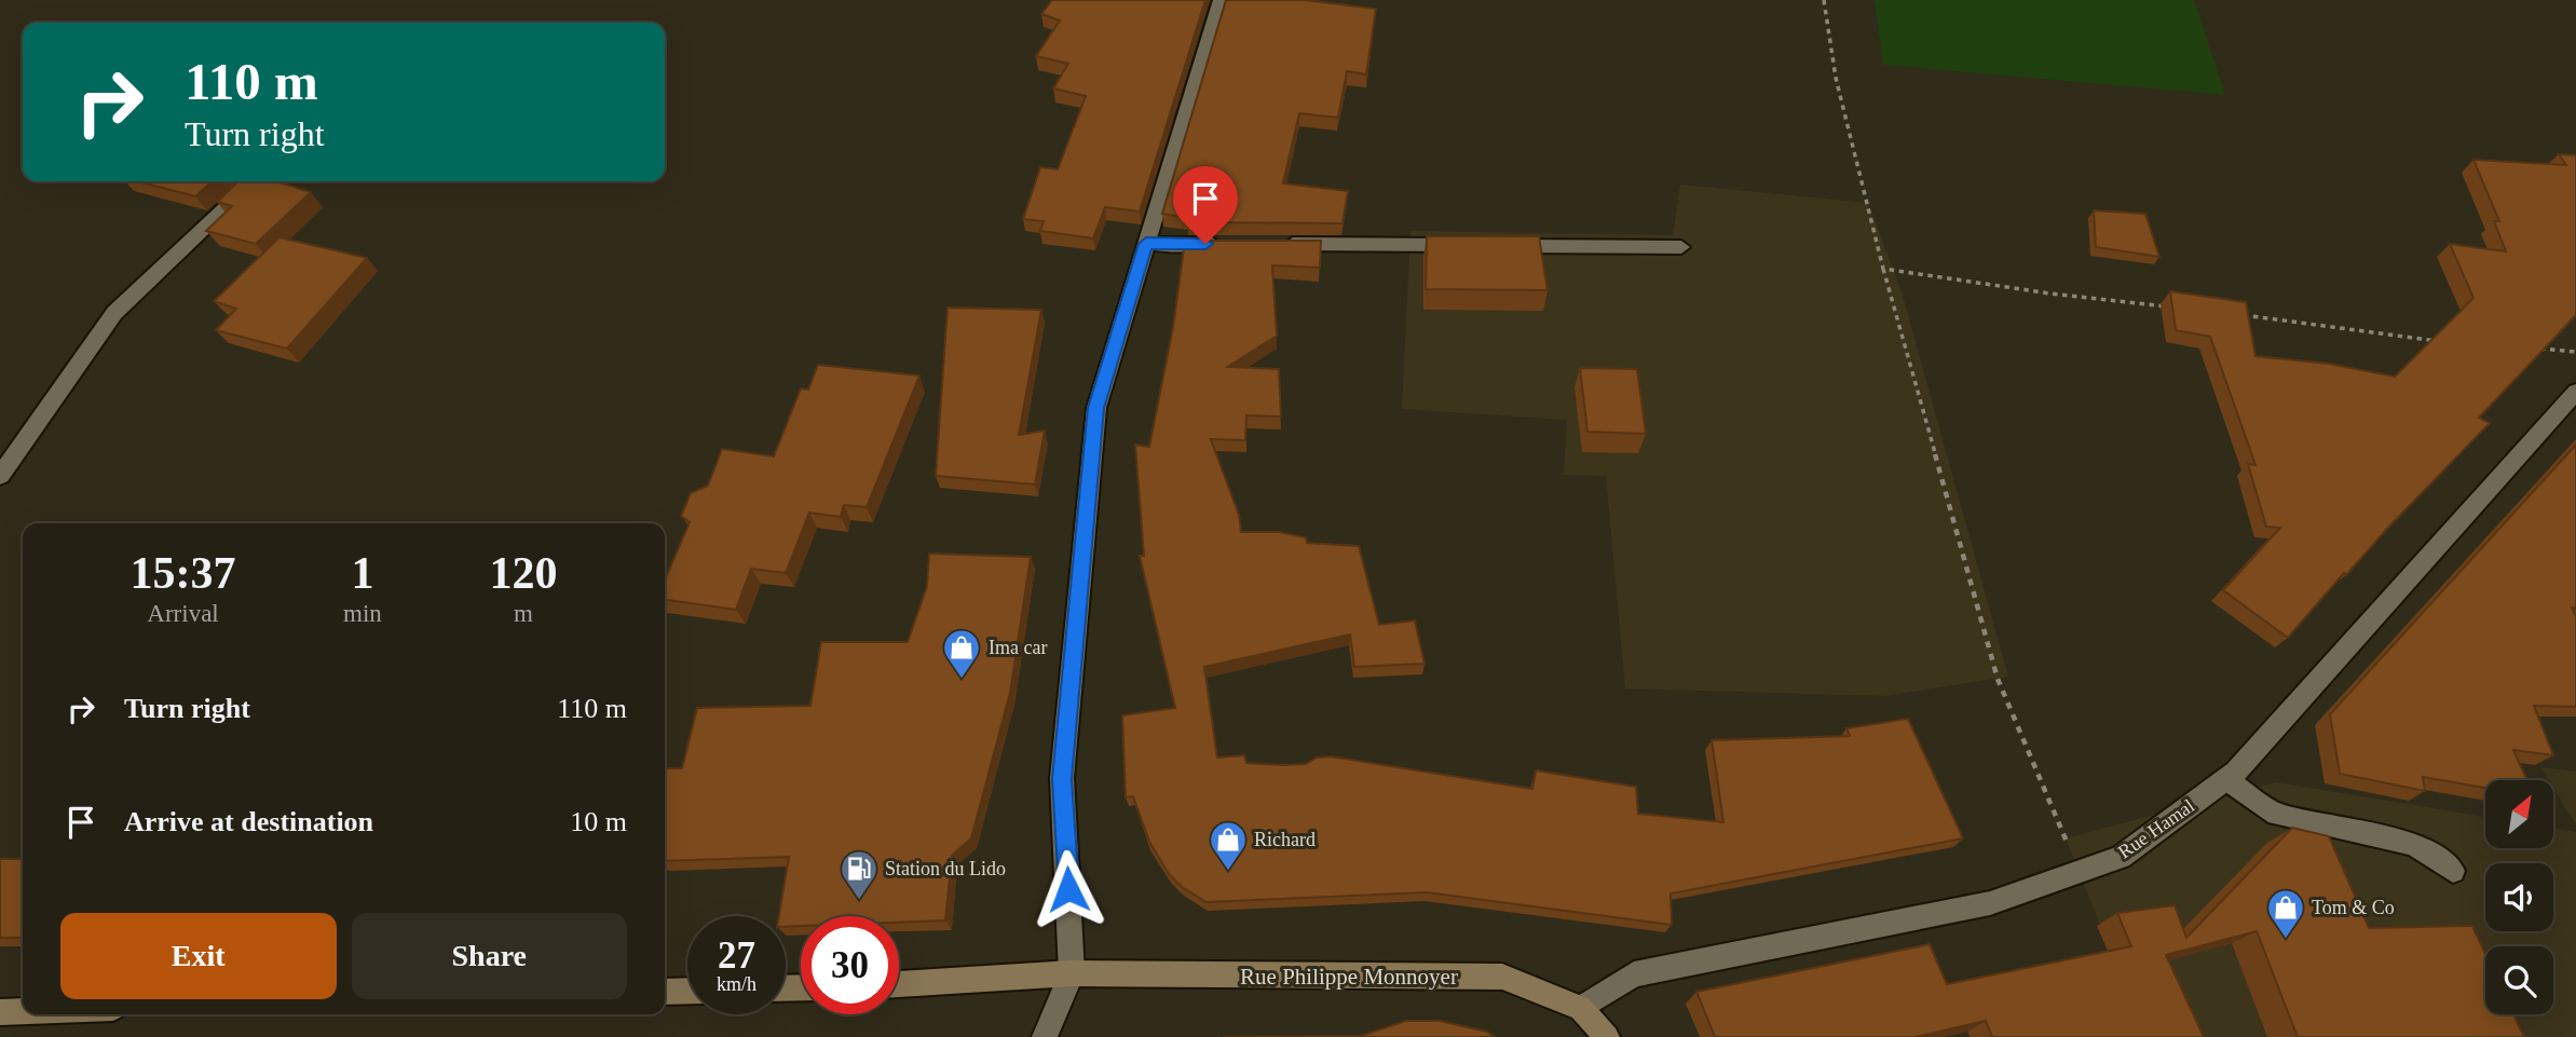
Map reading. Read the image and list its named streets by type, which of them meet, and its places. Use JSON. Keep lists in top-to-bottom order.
{
  "streets": {
    "main road": ["Rue Philippe Monnoyer"],
    "street": ["Rue Hamal"]
  },
  "crossings": [
    ["Rue Hamal", "Rue Philippe Monnoyer"]
  ],
  "places": {
    "shop": ["Ima car", "Richard", "Tom & Co"],
    "fuel station": ["Station du Lido"]
  },
  "north": "top right",
  "page": {
    "turn": ["110 m", "Turn right"],
    "eta": [
      "15:37",
      "Arrival",
      "1",
      "min",
      "120",
      "m"
    ],
    "list": [
      {
        "name": "Turn right",
        "value": "110 m"
      },
      {
        "name": "Arrive at destination",
        "value": "10 m"
      }
    ],
    "buttons": ["Exit", "Share"],
    "speed": "27 km/h",
    "limit": "30"
  }
}
